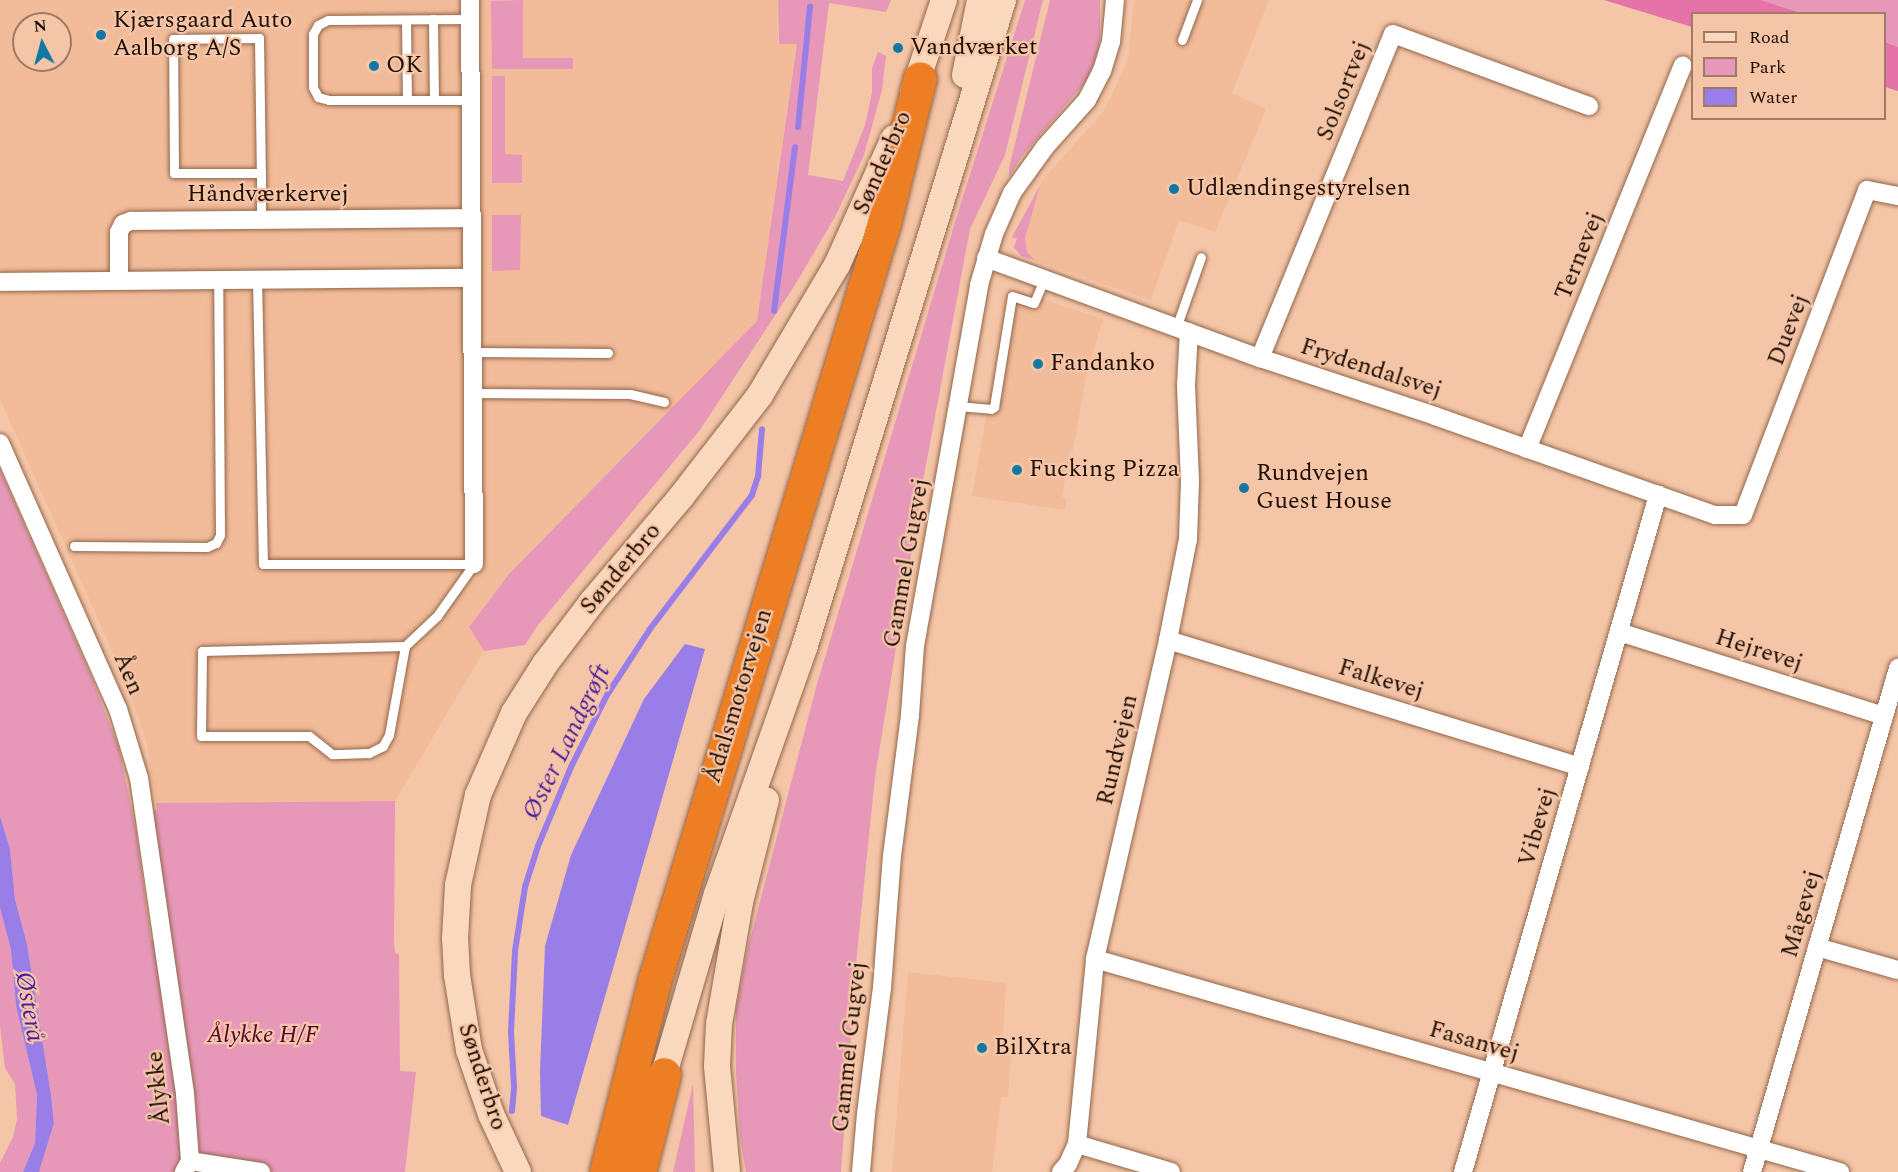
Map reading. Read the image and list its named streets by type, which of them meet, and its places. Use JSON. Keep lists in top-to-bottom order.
{
  "streets": {
    "highway": ["Ådalsmotorvejen"],
    "street": [
      "Solsortvej",
      "Sønderbro",
      "Håndværkervej",
      "Ternevej",
      "Duevej",
      "Frydendalsvej",
      "Gammel Gugvej",
      "Hejrevej",
      "Åen",
      "Falkevej",
      "Rundvejen",
      "Vibevej",
      "Mågevej",
      "Fasanvej",
      "Ålykke"
    ]
  },
  "crossings": [
    ["Solsortvej", "Frydendalsvej"],
    ["Sønderbro", "Ådalsmotorvejen"],
    ["Ternevej", "Frydendalsvej"],
    ["Duevej", "Frydendalsvej"],
    ["Frydendalsvej", "Gammel Gugvej"],
    ["Frydendalsvej", "Rundvejen"],
    ["Frydendalsvej", "Vibevej"],
    ["Hejrevej", "Vibevej"],
    ["Hejrevej", "Mågevej"],
    ["Åen", "Ålykke"],
    ["Falkevej", "Rundvejen"],
    ["Falkevej", "Vibevej"],
    ["Rundvejen", "Fasanvej"],
    ["Vibevej", "Fasanvej"],
    ["Mågevej", "Fasanvej"]
  ],
  "water": ["Øster Landgrøft", "Østerå"],
  "parks": ["Ålykke H/F"],
  "places": [
    "Kjærsgaard Auto Aalborg A/S",
    "Vandværket",
    "OK",
    "Udlændingestyrelsen",
    "Fandanko",
    "Fucking Pizza",
    "Rundvejen Guest House",
    "BilXtra"
  ],
  "legend": ["Road", "Park", "Water"],
  "north": "top"
}
